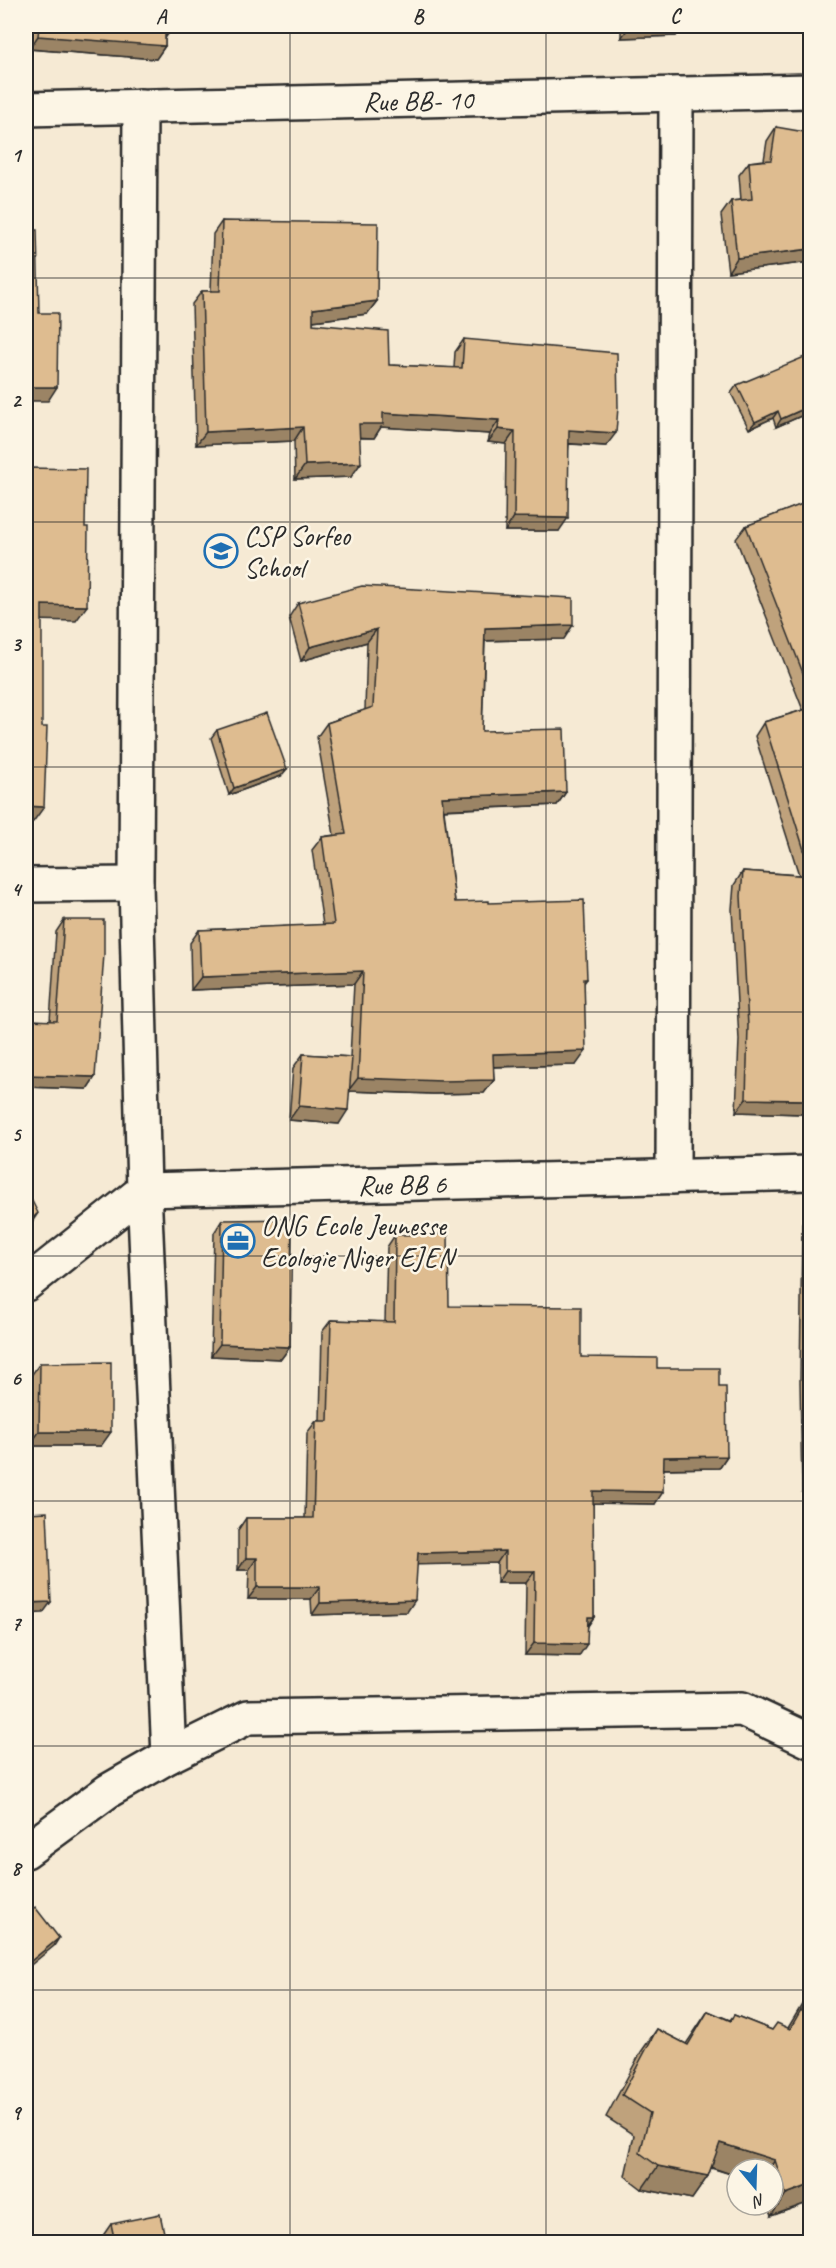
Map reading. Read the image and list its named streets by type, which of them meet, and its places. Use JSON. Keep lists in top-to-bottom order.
{
  "streets": {
    "street": ["Rue BB- 10", "Rue BB 6"]
  },
  "places": {
    "school or university": ["CSP Sorfeo School"],
    "office": ["ONG Ecole Jeunesse Ecologie Niger EJEN"]
  },
  "north": "bottom",
  "grid": {
    "columns": ["A", "B", "C"],
    "rows": [
      "1",
      "2",
      "3",
      "4",
      "5",
      "6",
      "7",
      "8",
      "9"
    ]
  }
}
